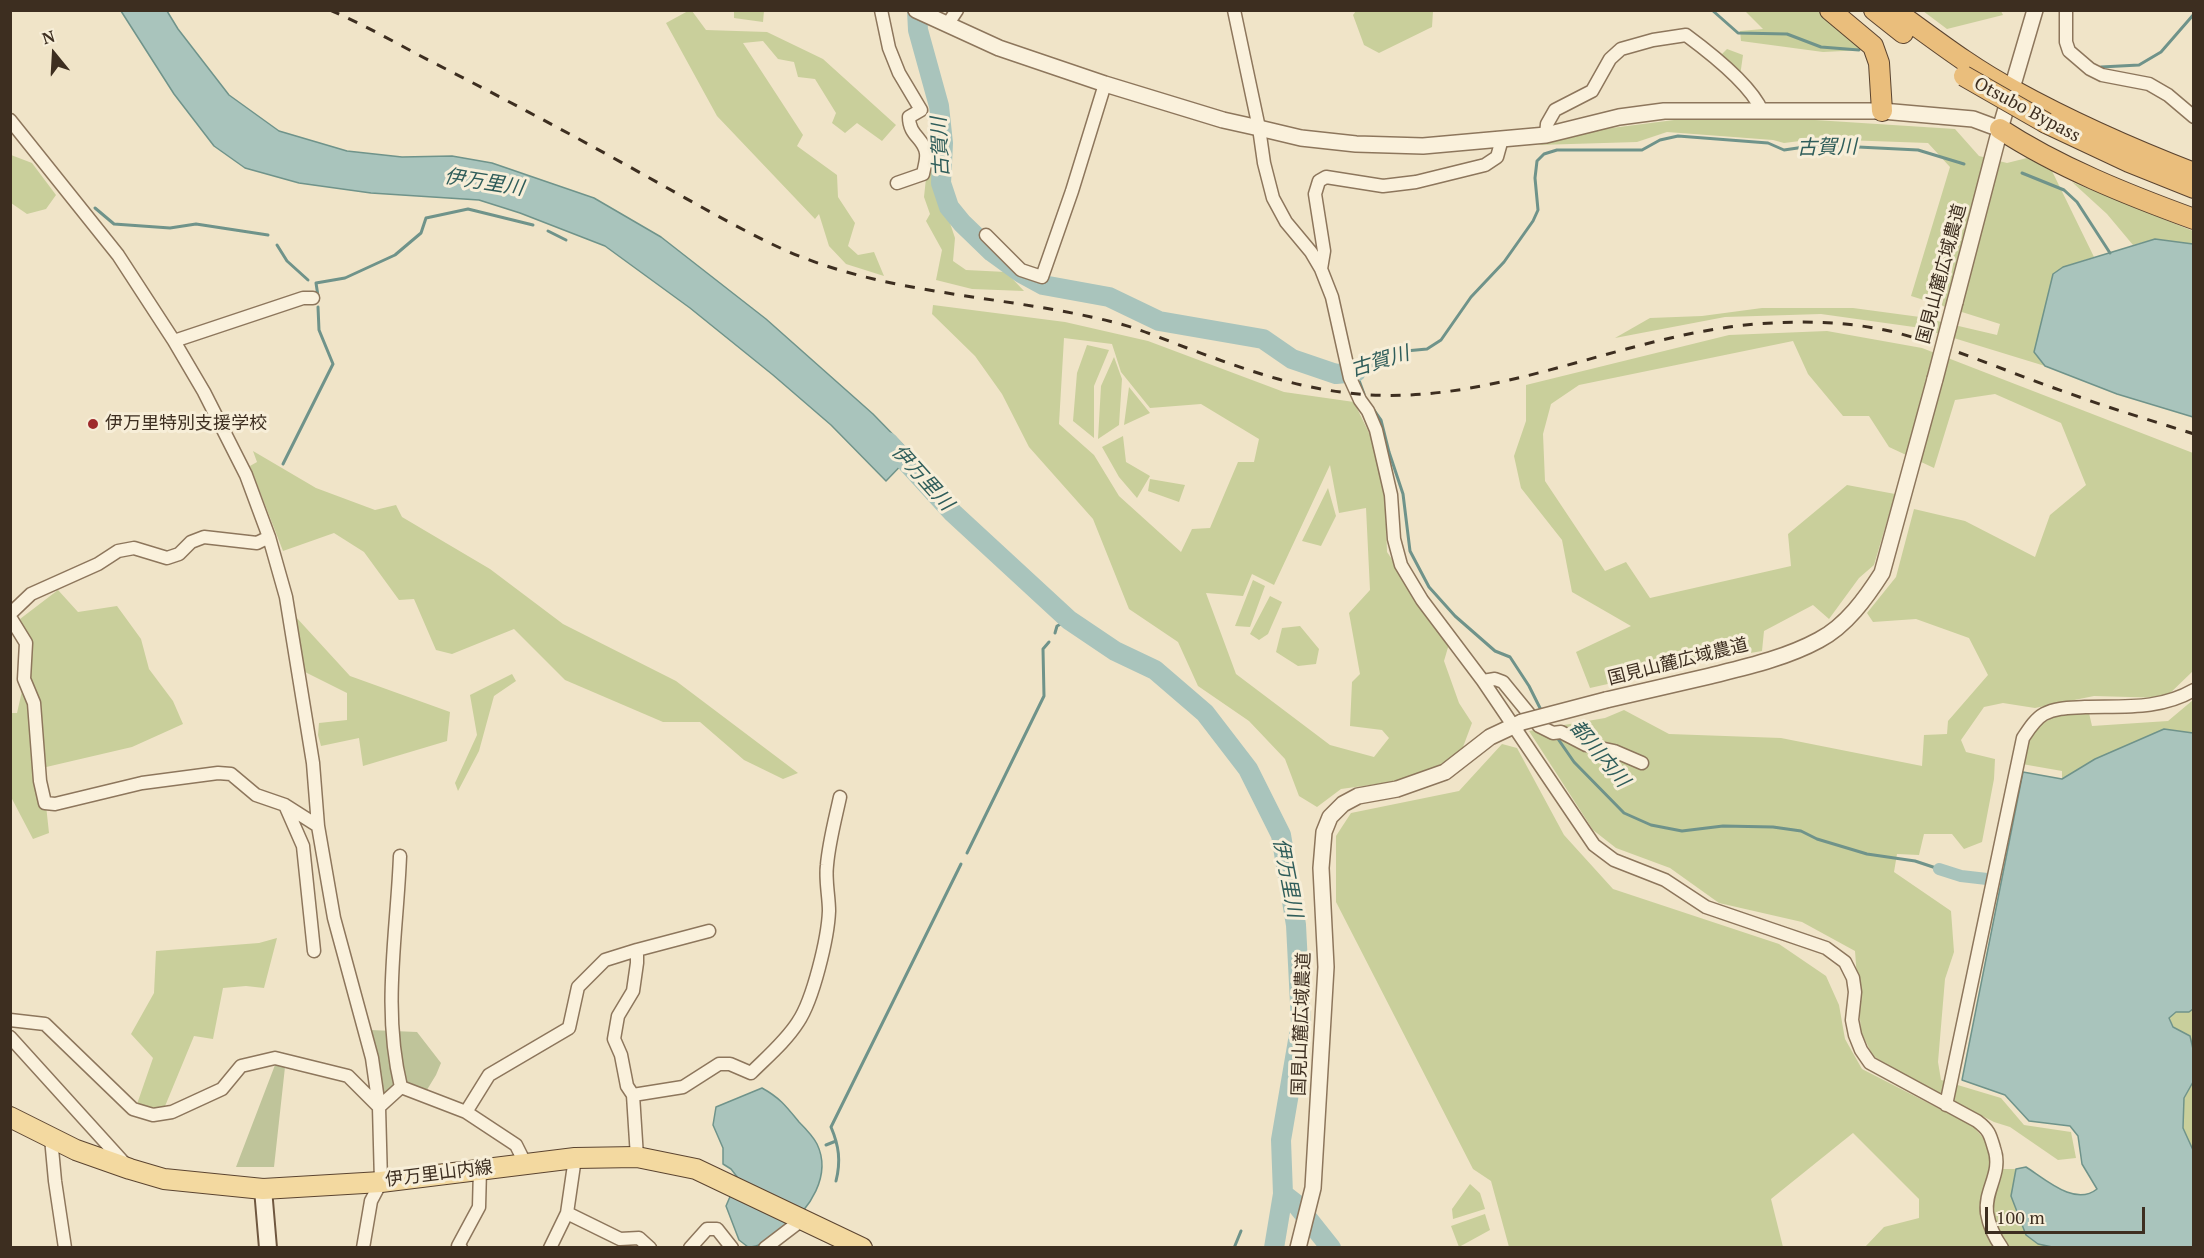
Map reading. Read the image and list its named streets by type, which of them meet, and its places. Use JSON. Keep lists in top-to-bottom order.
{
  "streets": {
    "highway": ["Otsubo Bypass"],
    "main road": ["伊万里山内線"],
    "street": ["国見山麓広域農道"]
  },
  "water": ["古賀川", "伊万里川", "都川内川"],
  "places": ["伊万里特別支援学校"],
  "scale_bar": "100 m",
  "north": "top"
}
